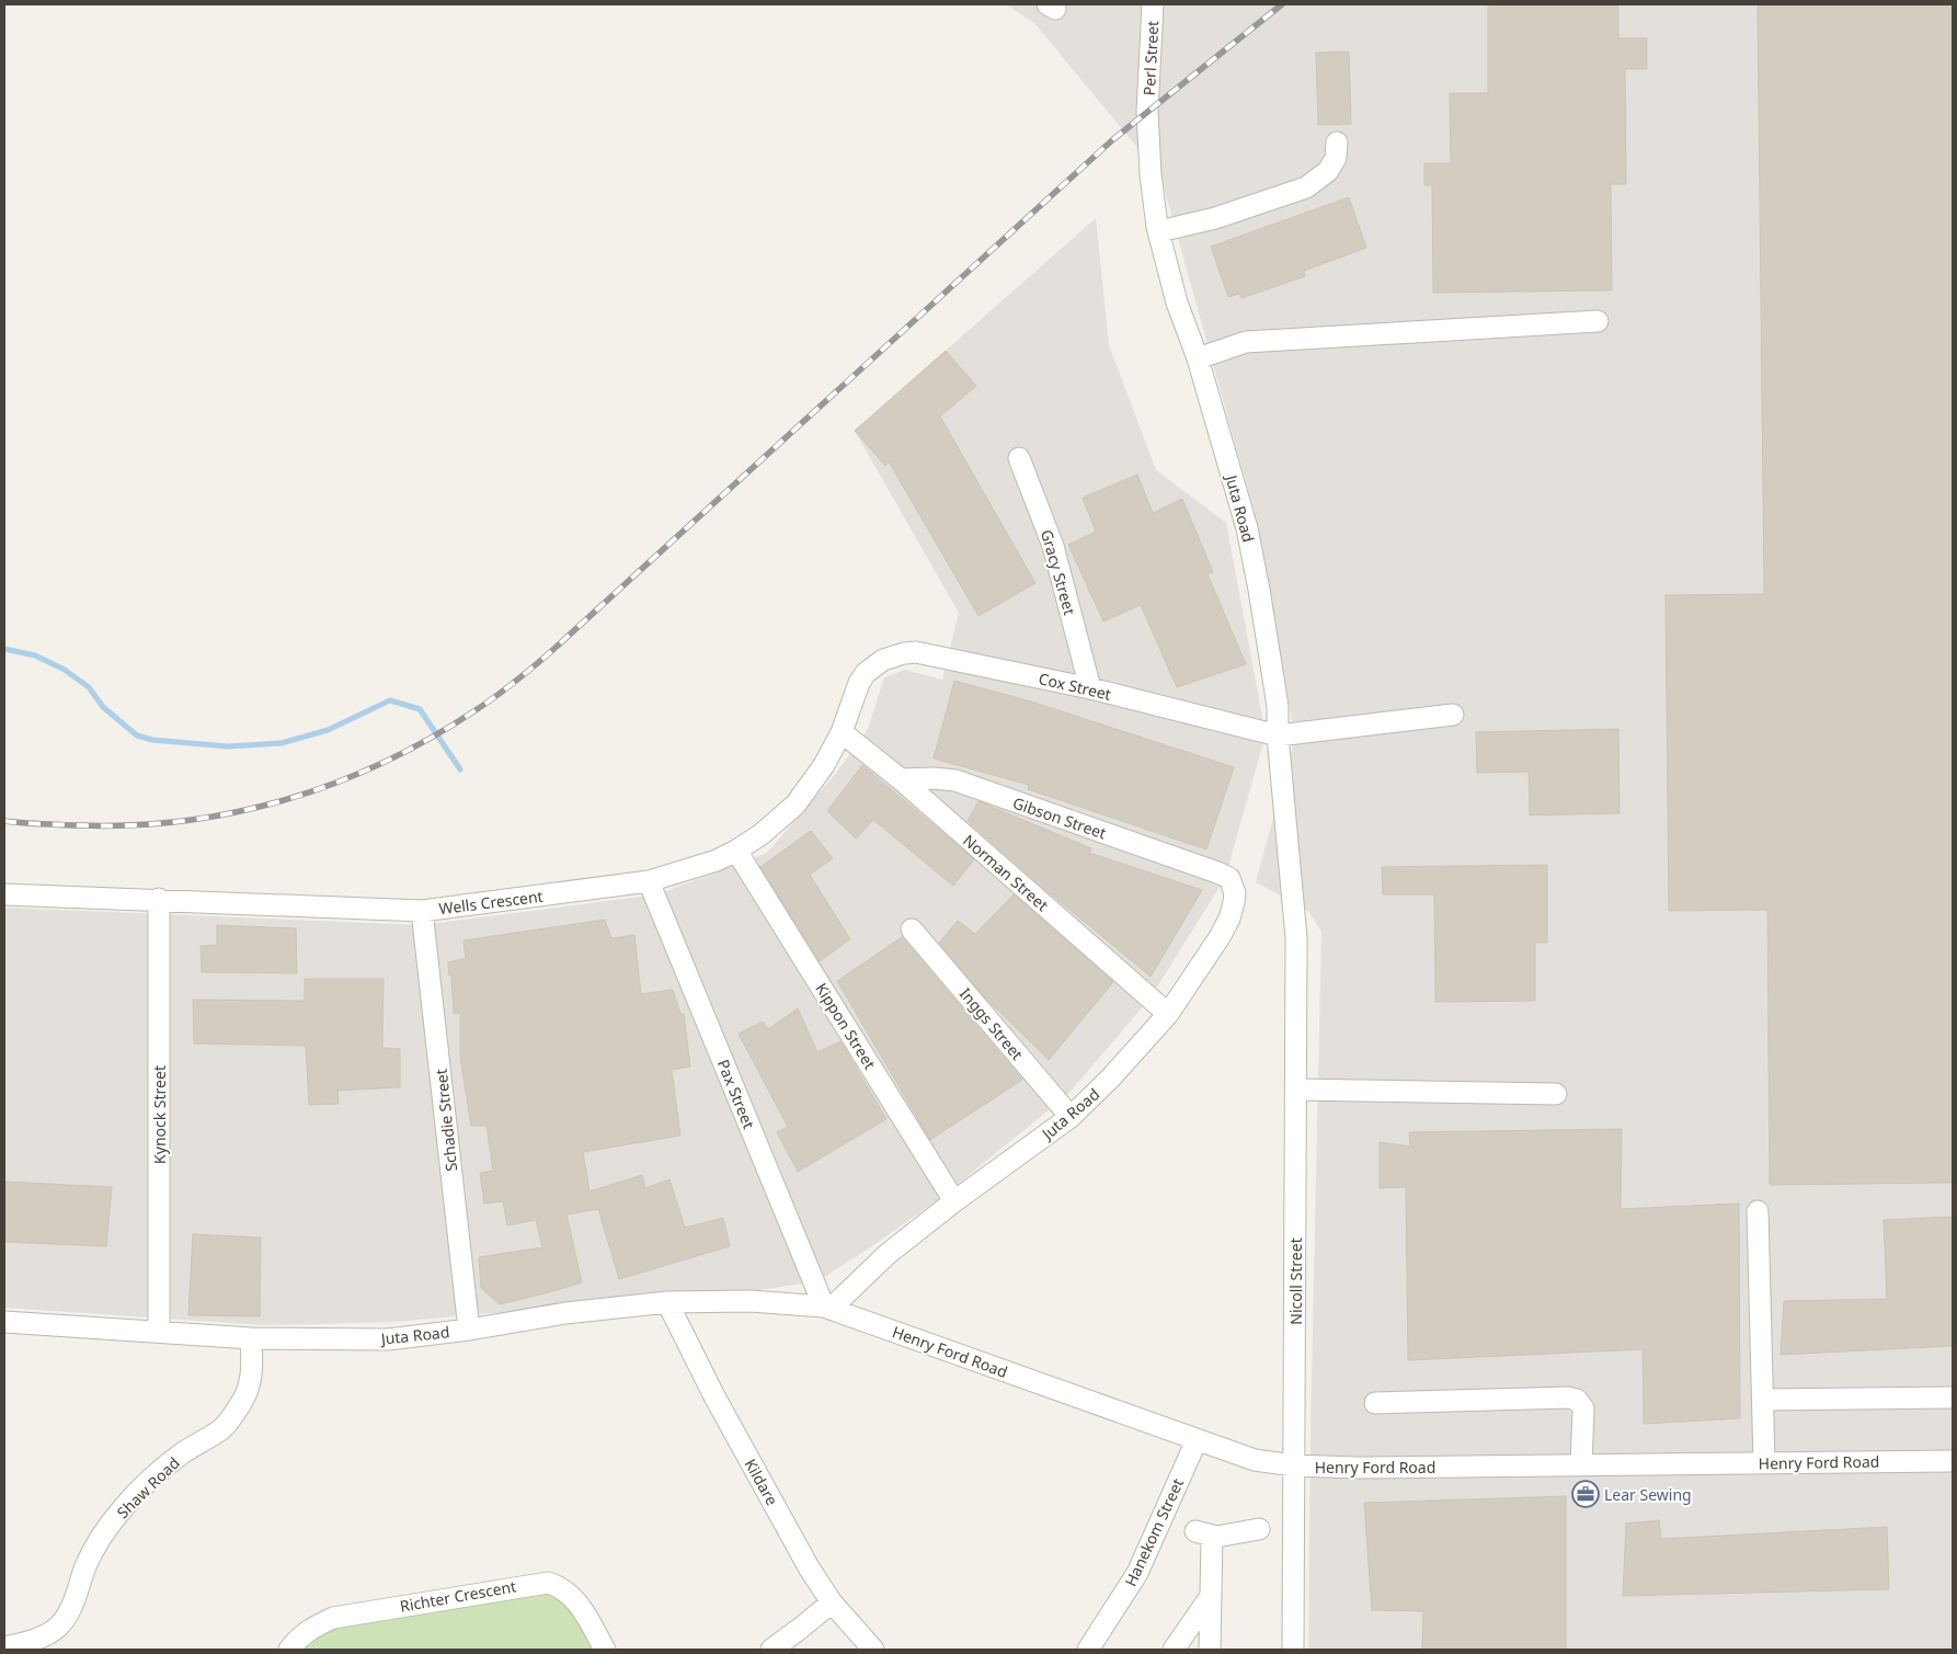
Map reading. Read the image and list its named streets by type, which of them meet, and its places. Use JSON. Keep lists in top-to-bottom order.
{
  "streets": {
    "street": [
      "Perl Street",
      "Juta Road",
      "Gracy Street",
      "Cox Street",
      "Gibson Street",
      "Norman Street",
      "Wells Crescent",
      "Inggs Street",
      "Kippon Street",
      "Pax Street",
      "Kynock Street",
      "Schadie Street",
      "Nicoll Street",
      "Henry Ford Road",
      "Kildare",
      "Shaw Road",
      "Hanekom Street",
      "Richter Crescent"
    ]
  },
  "crossings": [
    ["Perl Street", "Juta Road"],
    ["Juta Road", "Cox Street"],
    ["Juta Road", "Gibson Street"],
    ["Juta Road", "Norman Street"],
    ["Juta Road", "Inggs Street"],
    ["Juta Road", "Kippon Street"],
    ["Juta Road", "Pax Street"],
    ["Juta Road", "Kynock Street"],
    ["Juta Road", "Schadie Street"],
    ["Juta Road", "Nicoll Street"],
    ["Juta Road", "Henry Ford Road"],
    ["Juta Road", "Kildare"],
    ["Juta Road", "Shaw Road"],
    ["Gracy Street", "Cox Street"],
    ["Cox Street", "Wells Crescent"],
    ["Gibson Street", "Norman Street"],
    ["Norman Street", "Wells Crescent"],
    ["Wells Crescent", "Kippon Street"],
    ["Wells Crescent", "Pax Street"],
    ["Wells Crescent", "Kynock Street"],
    ["Wells Crescent", "Schadie Street"],
    ["Pax Street", "Henry Ford Road"],
    ["Nicoll Street", "Henry Ford Road"],
    ["Henry Ford Road", "Hanekom Street"]
  ],
  "places": {
    "office": ["Lear Sewing"]
  }
}
